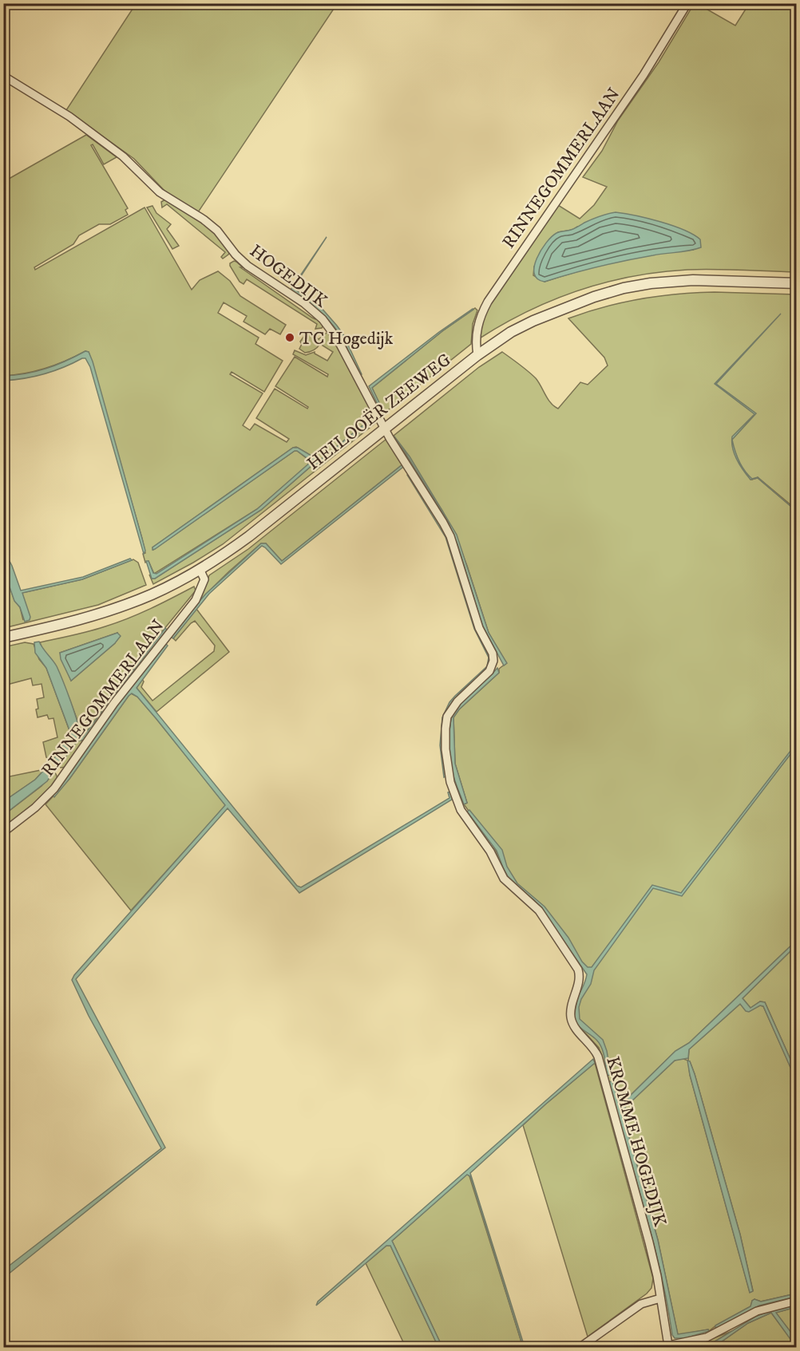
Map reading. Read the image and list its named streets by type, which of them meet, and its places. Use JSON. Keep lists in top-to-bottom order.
{
  "streets": {
    "street": [
      "RINNEGOMMERLAAN",
      "HOGEDIJK",
      "HEILOOËR ZEEWEG",
      "KROMME HOGEDIJK"
    ]
  },
  "crossings": [
    ["RINNEGOMMERLAAN", "HEILOOËR ZEEWEG"],
    ["HOGEDIJK", "HEILOOËR ZEEWEG"],
    ["HOGEDIJK", "KROMME HOGEDIJK"],
    ["HEILOOËR ZEEWEG", "KROMME HOGEDIJK"]
  ],
  "places": ["TC Hogedijk"]
}
